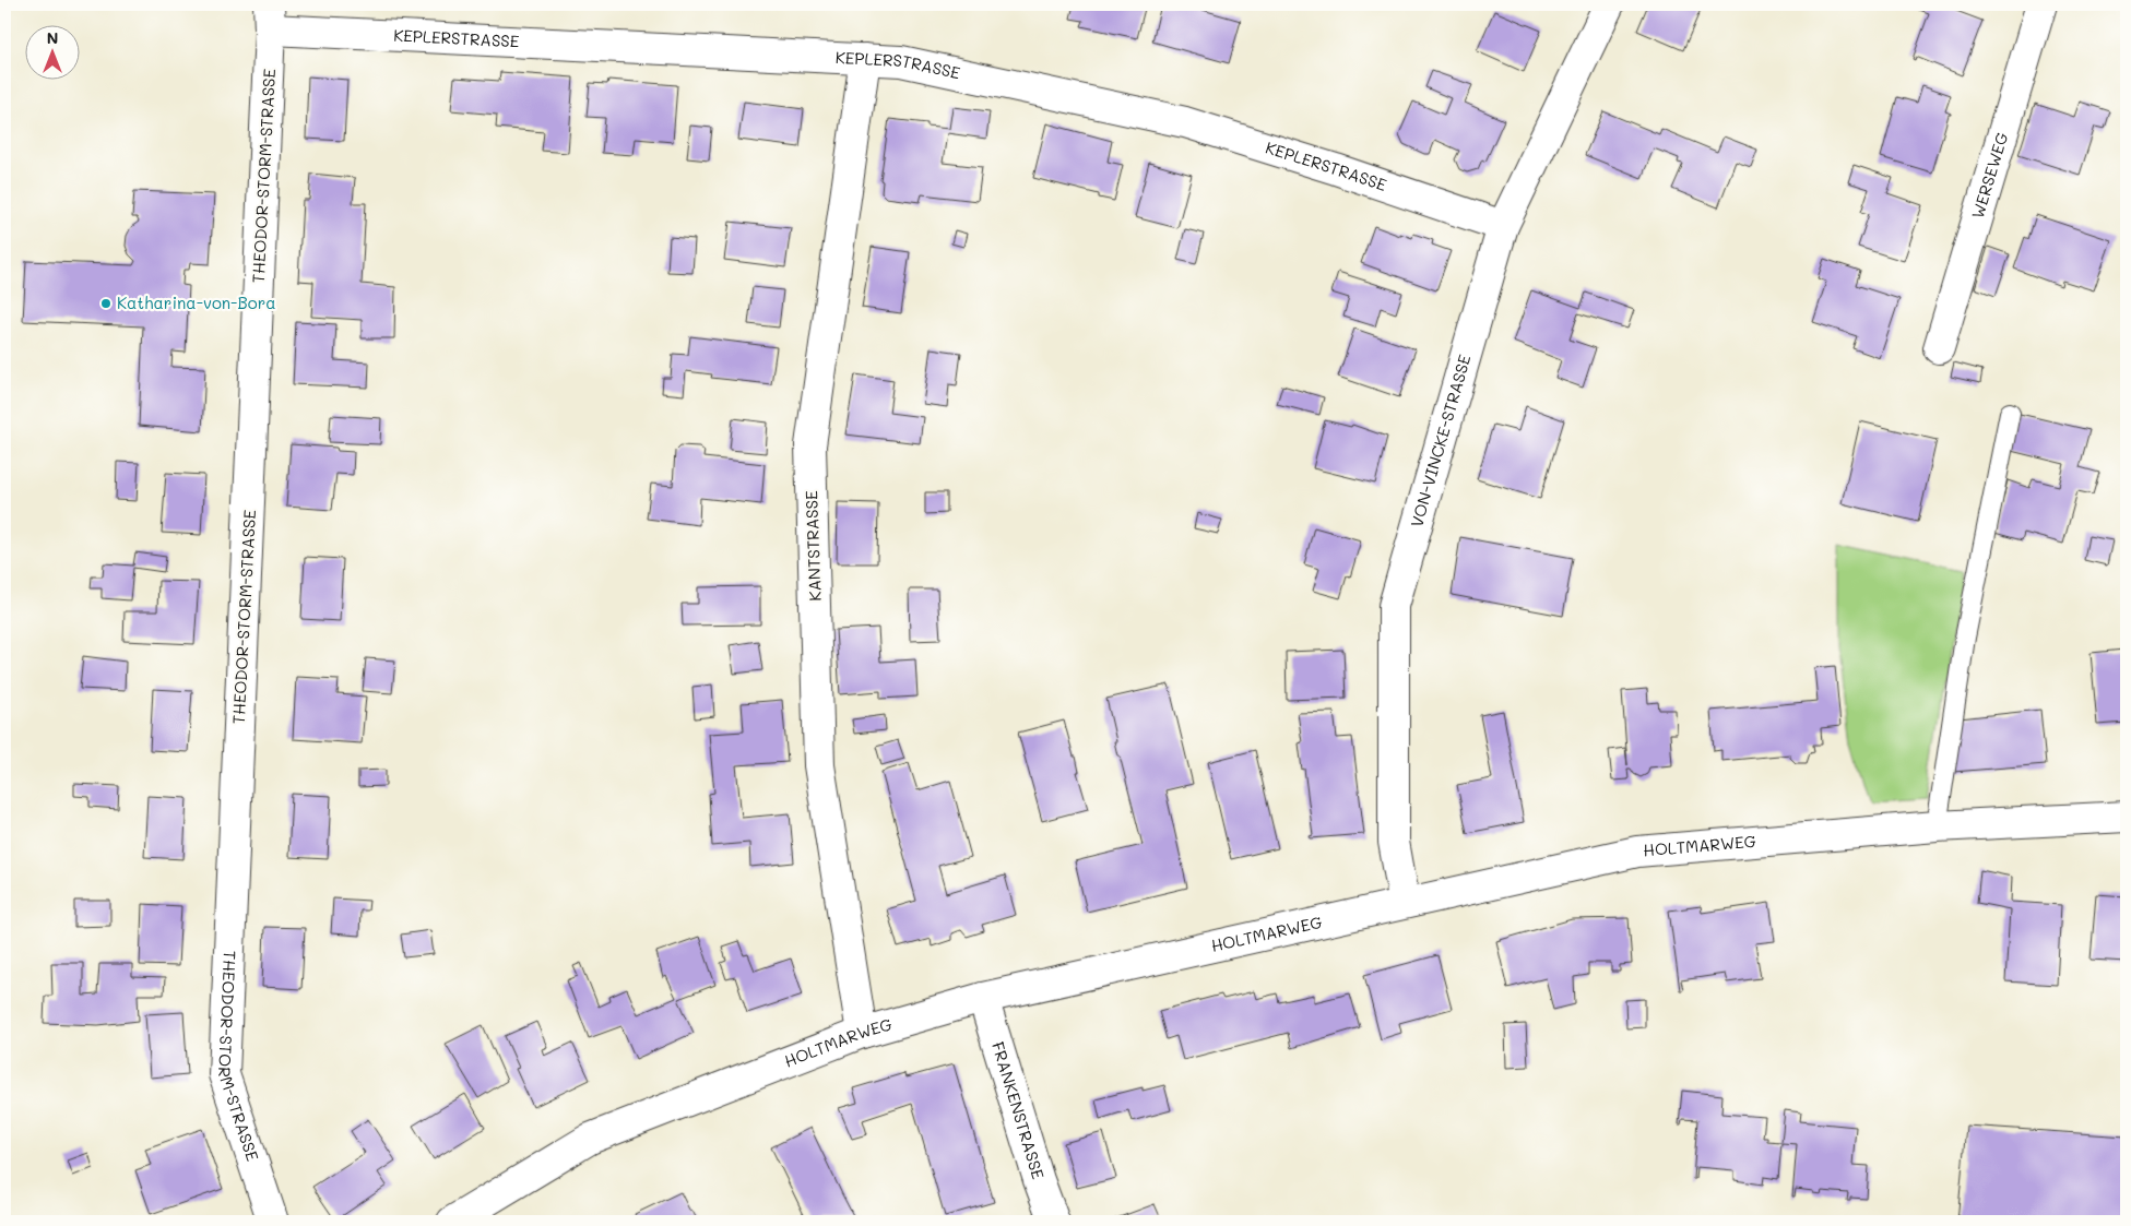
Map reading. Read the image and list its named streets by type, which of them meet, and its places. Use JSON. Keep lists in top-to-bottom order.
{
  "streets": {
    "street": [
      "KEPLERSTRASSE",
      "THEODOR-STORM-STRASSE",
      "WERSEWEG",
      "VON-VINCKE-STRASSE",
      "KANTSTRASSE",
      "HOLTMARWEG",
      "FRANKENSTRASSE"
    ]
  },
  "crossings": [
    ["KEPLERSTRASSE", "THEODOR-STORM-STRASSE"],
    ["KEPLERSTRASSE", "VON-VINCKE-STRASSE"],
    ["KEPLERSTRASSE", "KANTSTRASSE"],
    ["VON-VINCKE-STRASSE", "HOLTMARWEG"],
    ["KANTSTRASSE", "HOLTMARWEG"],
    ["HOLTMARWEG", "FRANKENSTRASSE"]
  ],
  "places": ["Katharina-von-Bora"],
  "north": "top"
}
